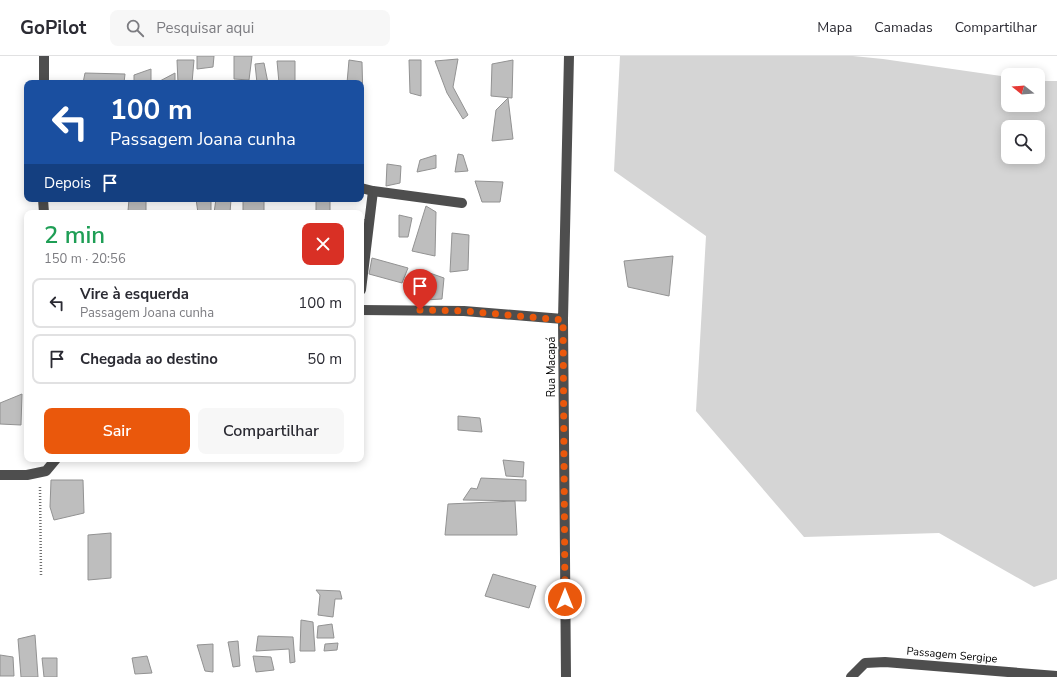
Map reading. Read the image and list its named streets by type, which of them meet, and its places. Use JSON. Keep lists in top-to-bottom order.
{
  "streets": {
    "street": ["Rua Macapá", "Passagem Sergipe"]
  },
  "north": "left",
  "page": {
    "header": "GoPilot",
    "search": "Pesquisar aqui",
    "nav": ["Mapa", "Camadas", "Compartilhar"],
    "turn": ["100 m", "Passagem Joana cunha"],
    "then": "Depois",
    "heading": ["2 min", "150 m · 20:56"],
    "list": [
      {
        "name": "Vire à esquerda",
        "note": "Passagem Joana cunha",
        "value": "100 m"
      },
      {
        "name": "Chegada ao destino",
        "value": "50 m"
      }
    ],
    "buttons": ["Sair", "Compartilhar"]
  }
}
